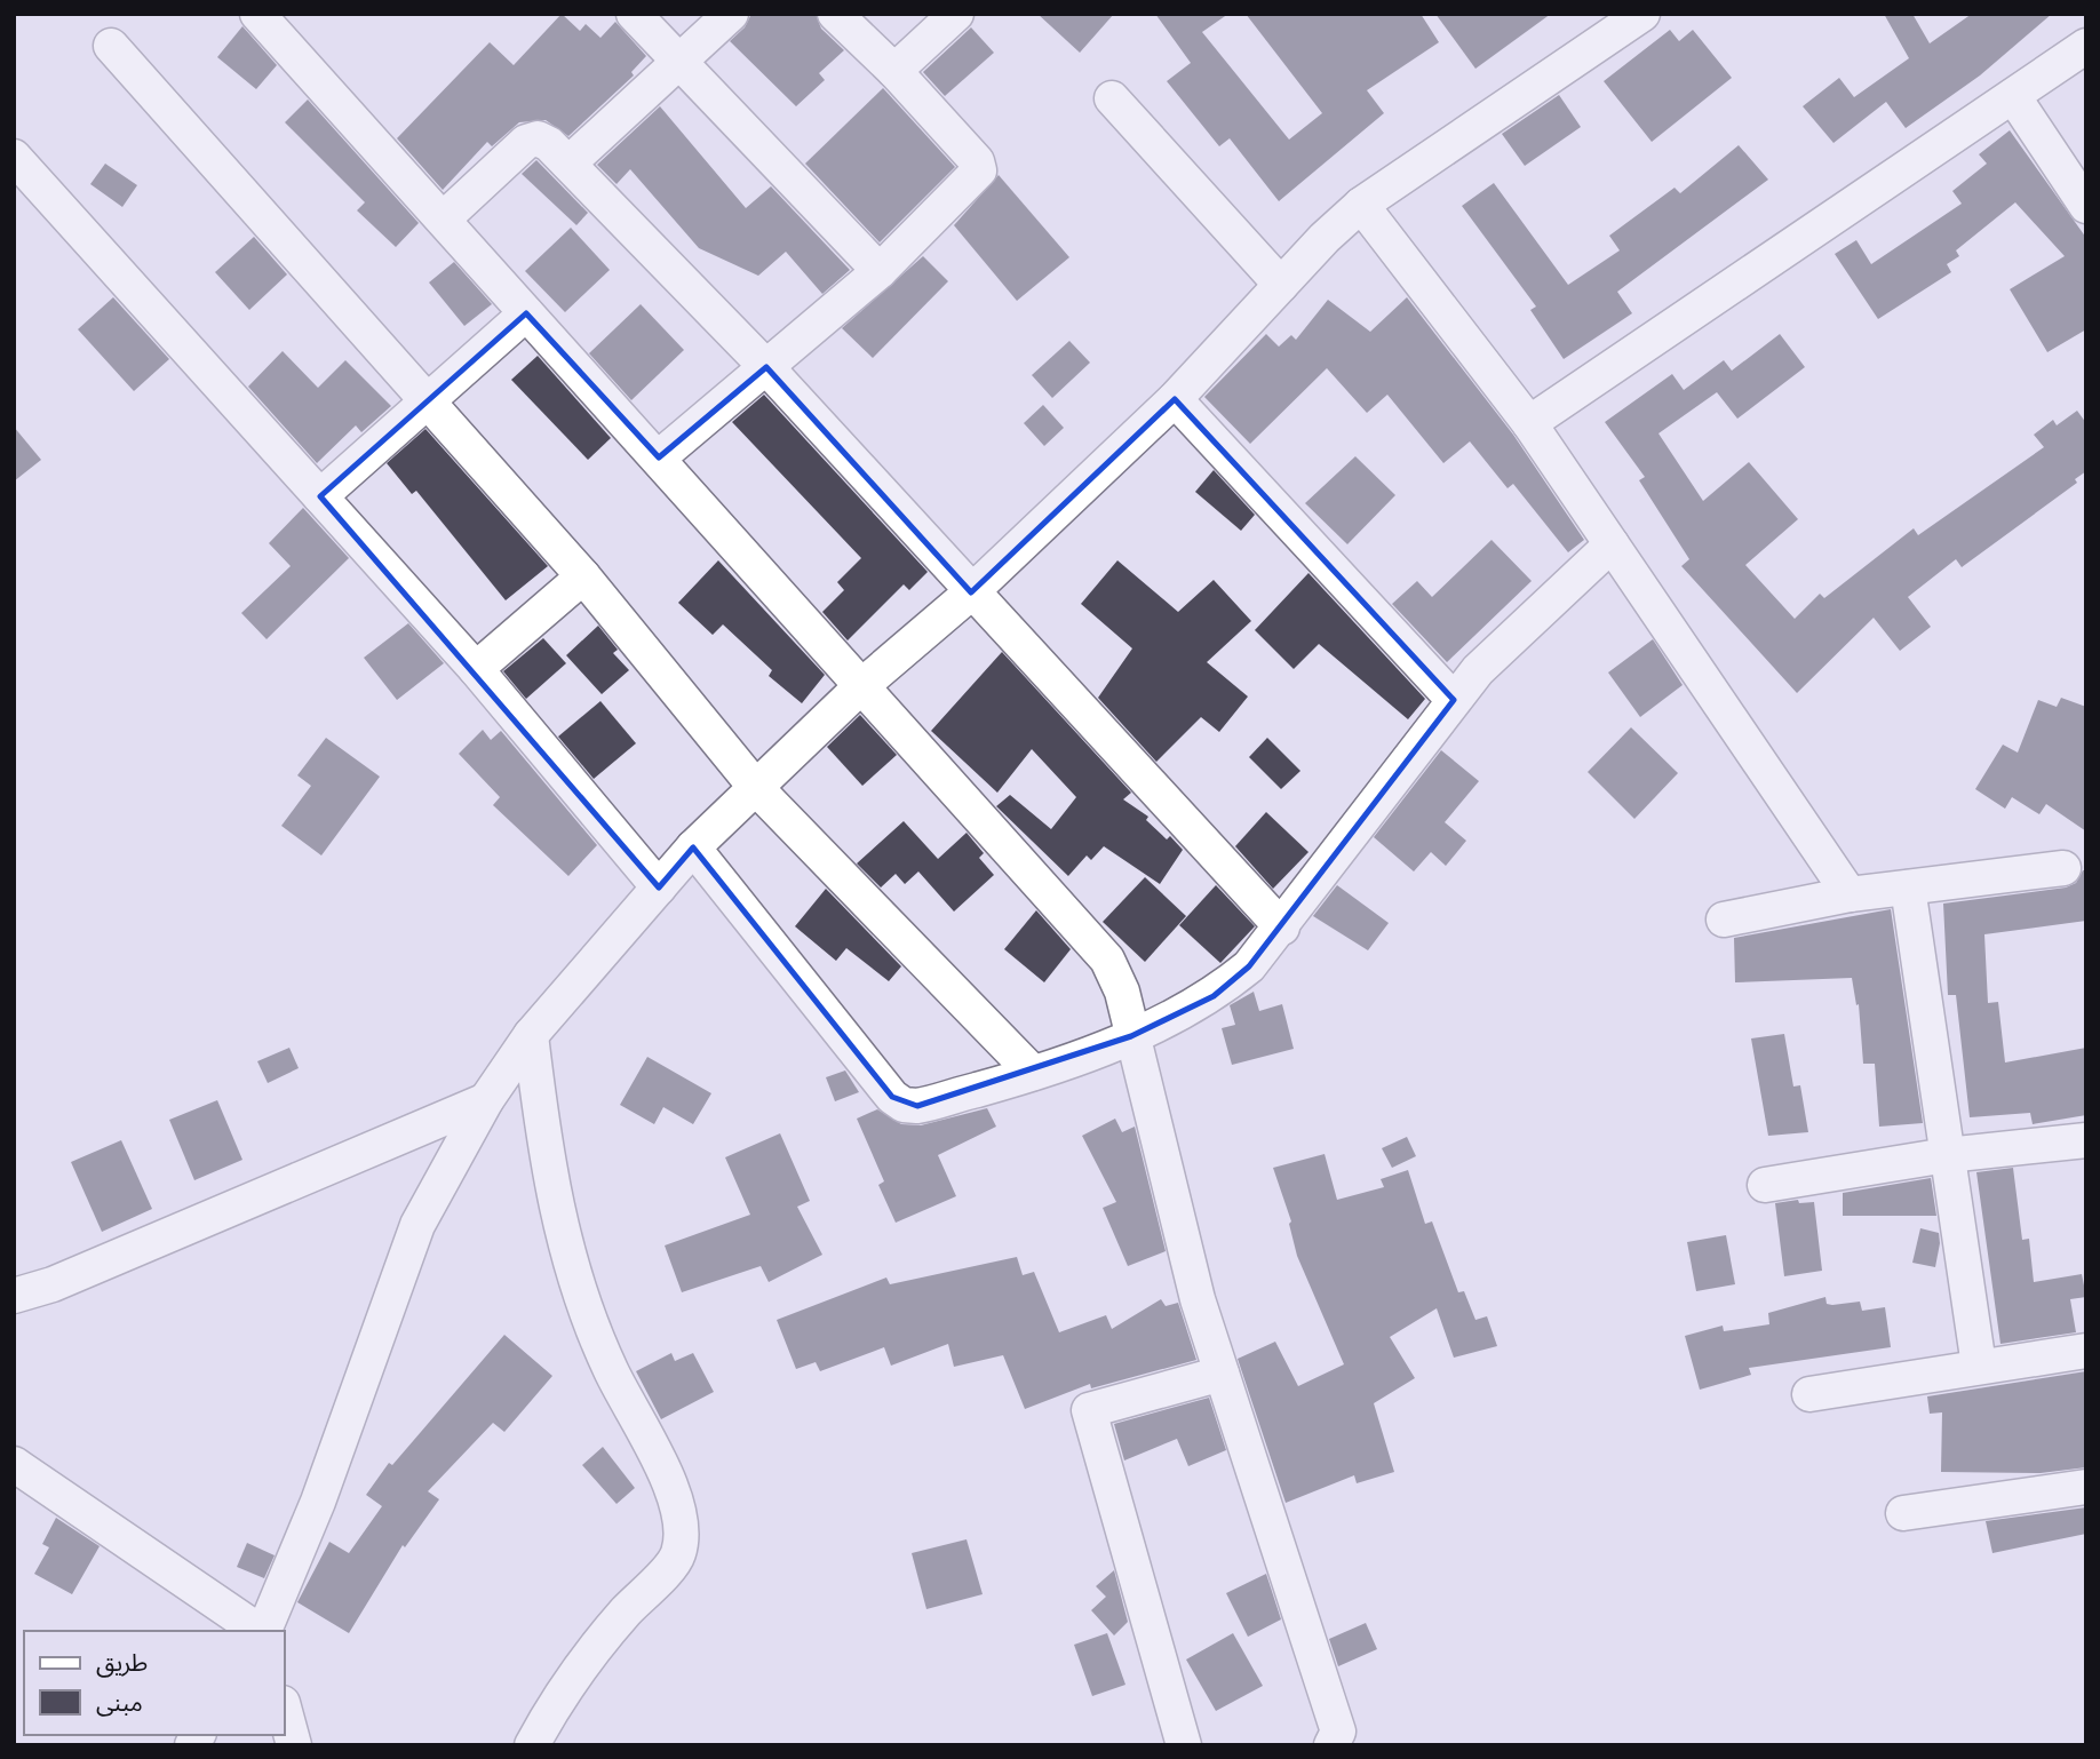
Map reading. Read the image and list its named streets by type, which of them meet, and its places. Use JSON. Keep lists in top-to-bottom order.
{
  "legend": ["طريق", "مبنى"]
}
